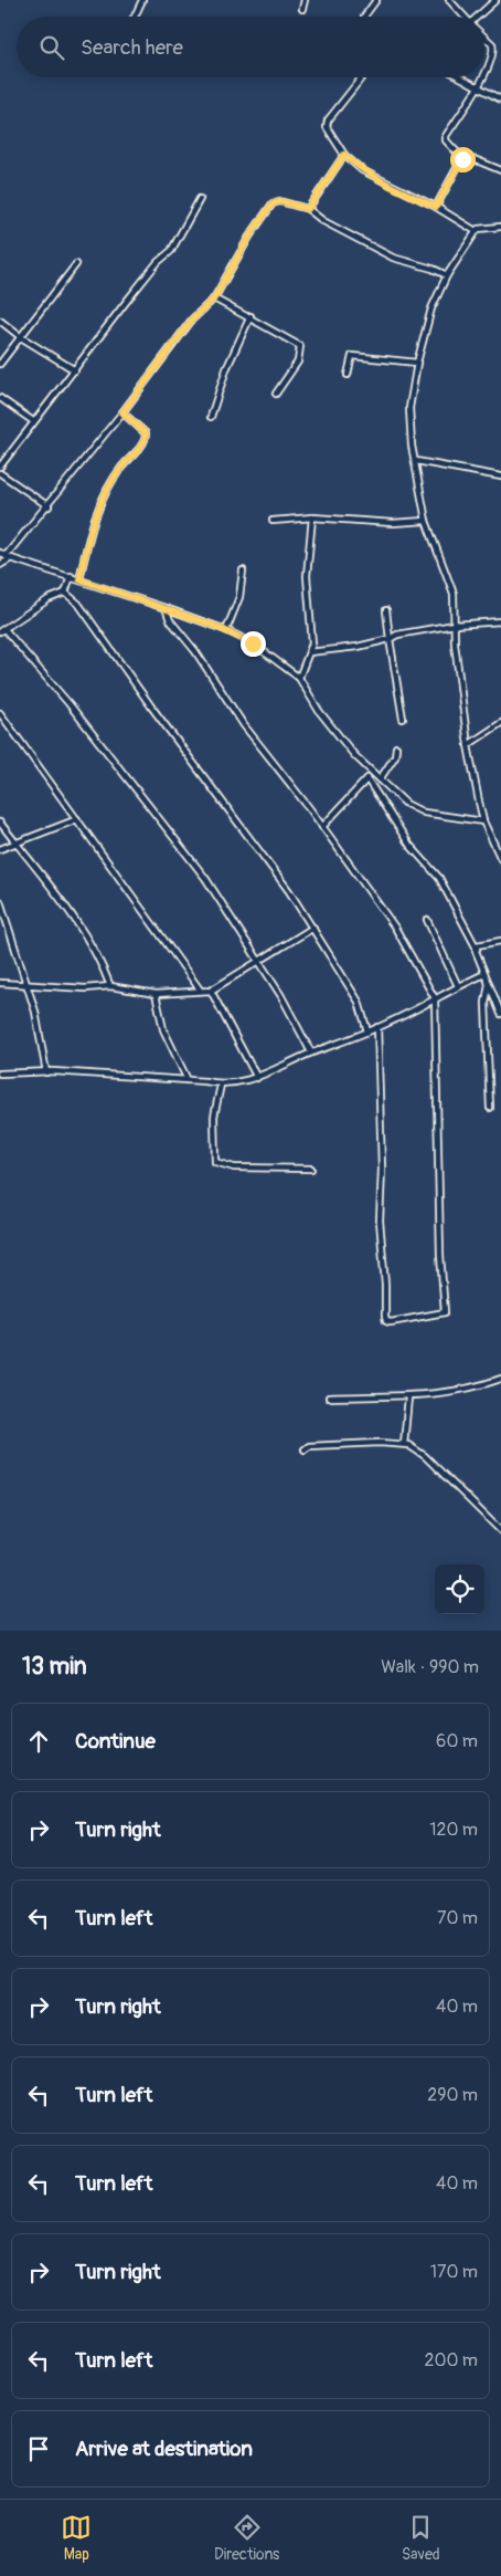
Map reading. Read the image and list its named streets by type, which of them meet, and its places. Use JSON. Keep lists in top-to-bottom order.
{
  "page": {
    "search": "Search here",
    "heading": ["13 min", "Walk · 990 m"],
    "list": [
      ["Continue", "60 m"],
      ["Turn right", "120 m"],
      ["Turn left", "70 m"],
      ["Turn right", "40 m"],
      ["Turn left", "290 m"],
      ["Turn left", "40 m"],
      ["Turn right", "170 m"],
      ["Turn left", "200 m"],
      "Arrive at destination"
    ],
    "nav": ["Map", "Directions", "Saved"]
  }
}
